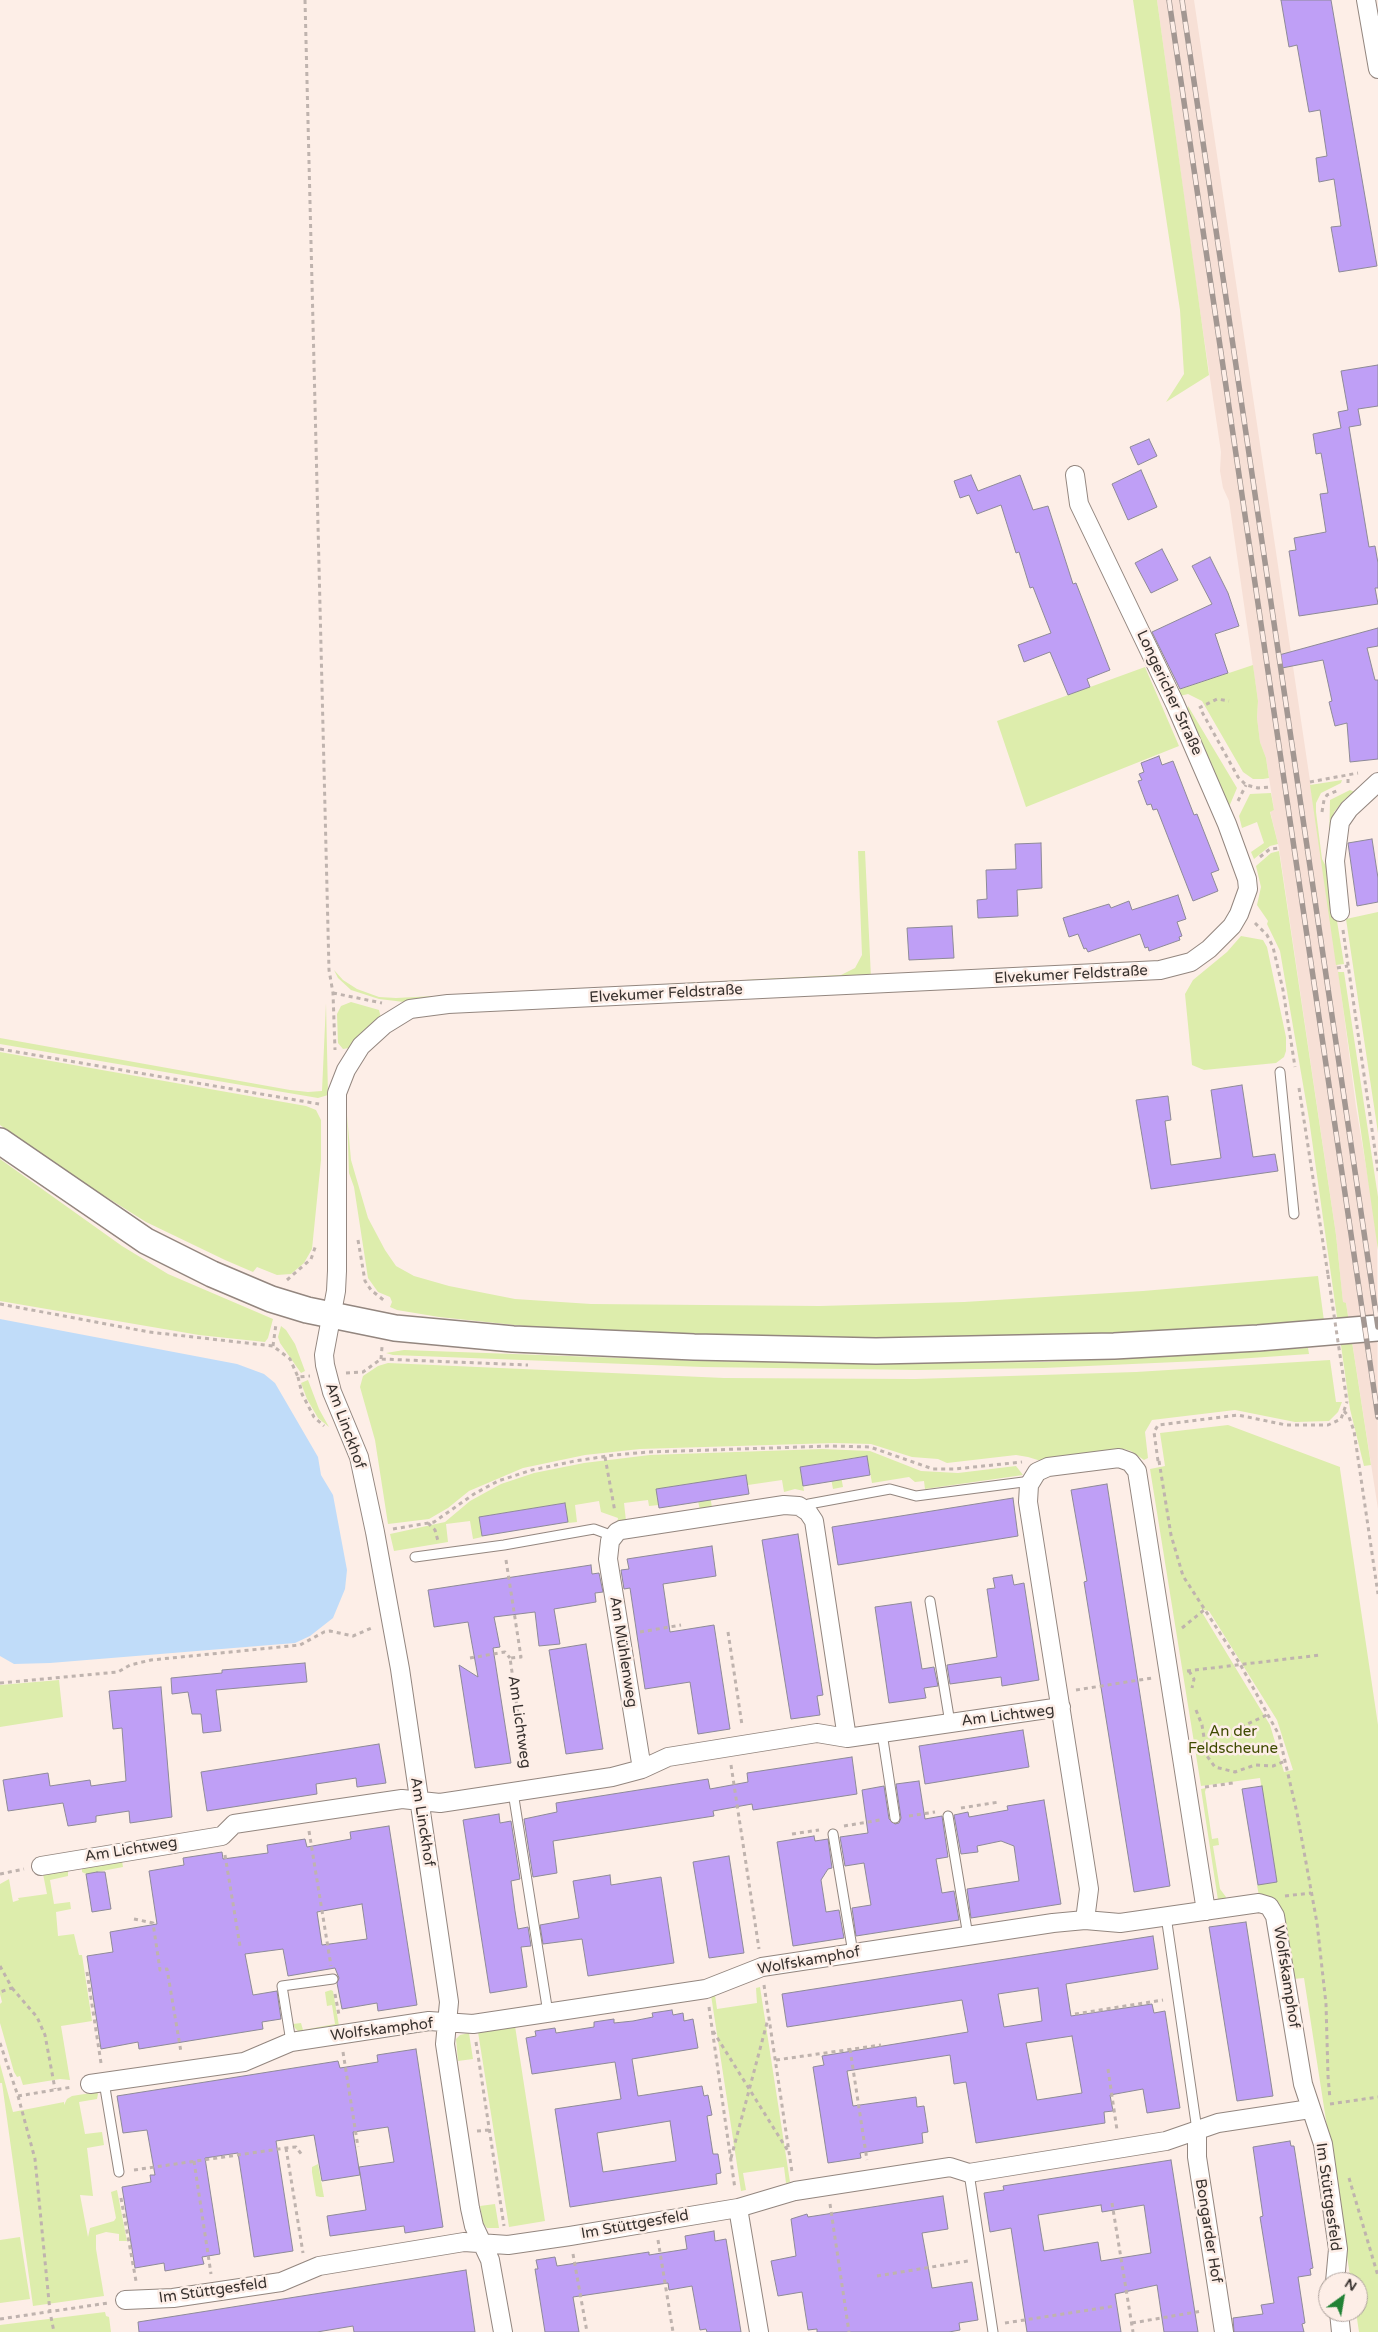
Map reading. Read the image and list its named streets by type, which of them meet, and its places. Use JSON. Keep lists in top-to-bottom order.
{
  "streets": {
    "street": [
      "Longericher Straße",
      "Elvekumer Feldstraße",
      "Am Linckhof",
      "Am Mühlenweg",
      "Am Lichtweg",
      "Wolfskamphof",
      "Im Stüttgesfeld",
      "Bongarder Hof"
    ]
  },
  "crossings": [
    ["Longericher Straße", "Elvekumer Feldstraße"],
    ["Elvekumer Feldstraße", "Am Linckhof"],
    ["Am Linckhof", "Am Lichtweg"],
    ["Am Linckhof", "Wolfskamphof"],
    ["Am Linckhof", "Im Stüttgesfeld"],
    ["Am Mühlenweg", "Am Lichtweg"],
    ["Am Lichtweg", "Wolfskamphof"],
    ["Wolfskamphof", "Im Stüttgesfeld"],
    ["Im Stüttgesfeld", "Bongarder Hof"]
  ],
  "parks": ["An der Feldscheune"],
  "north": "top right"
}
